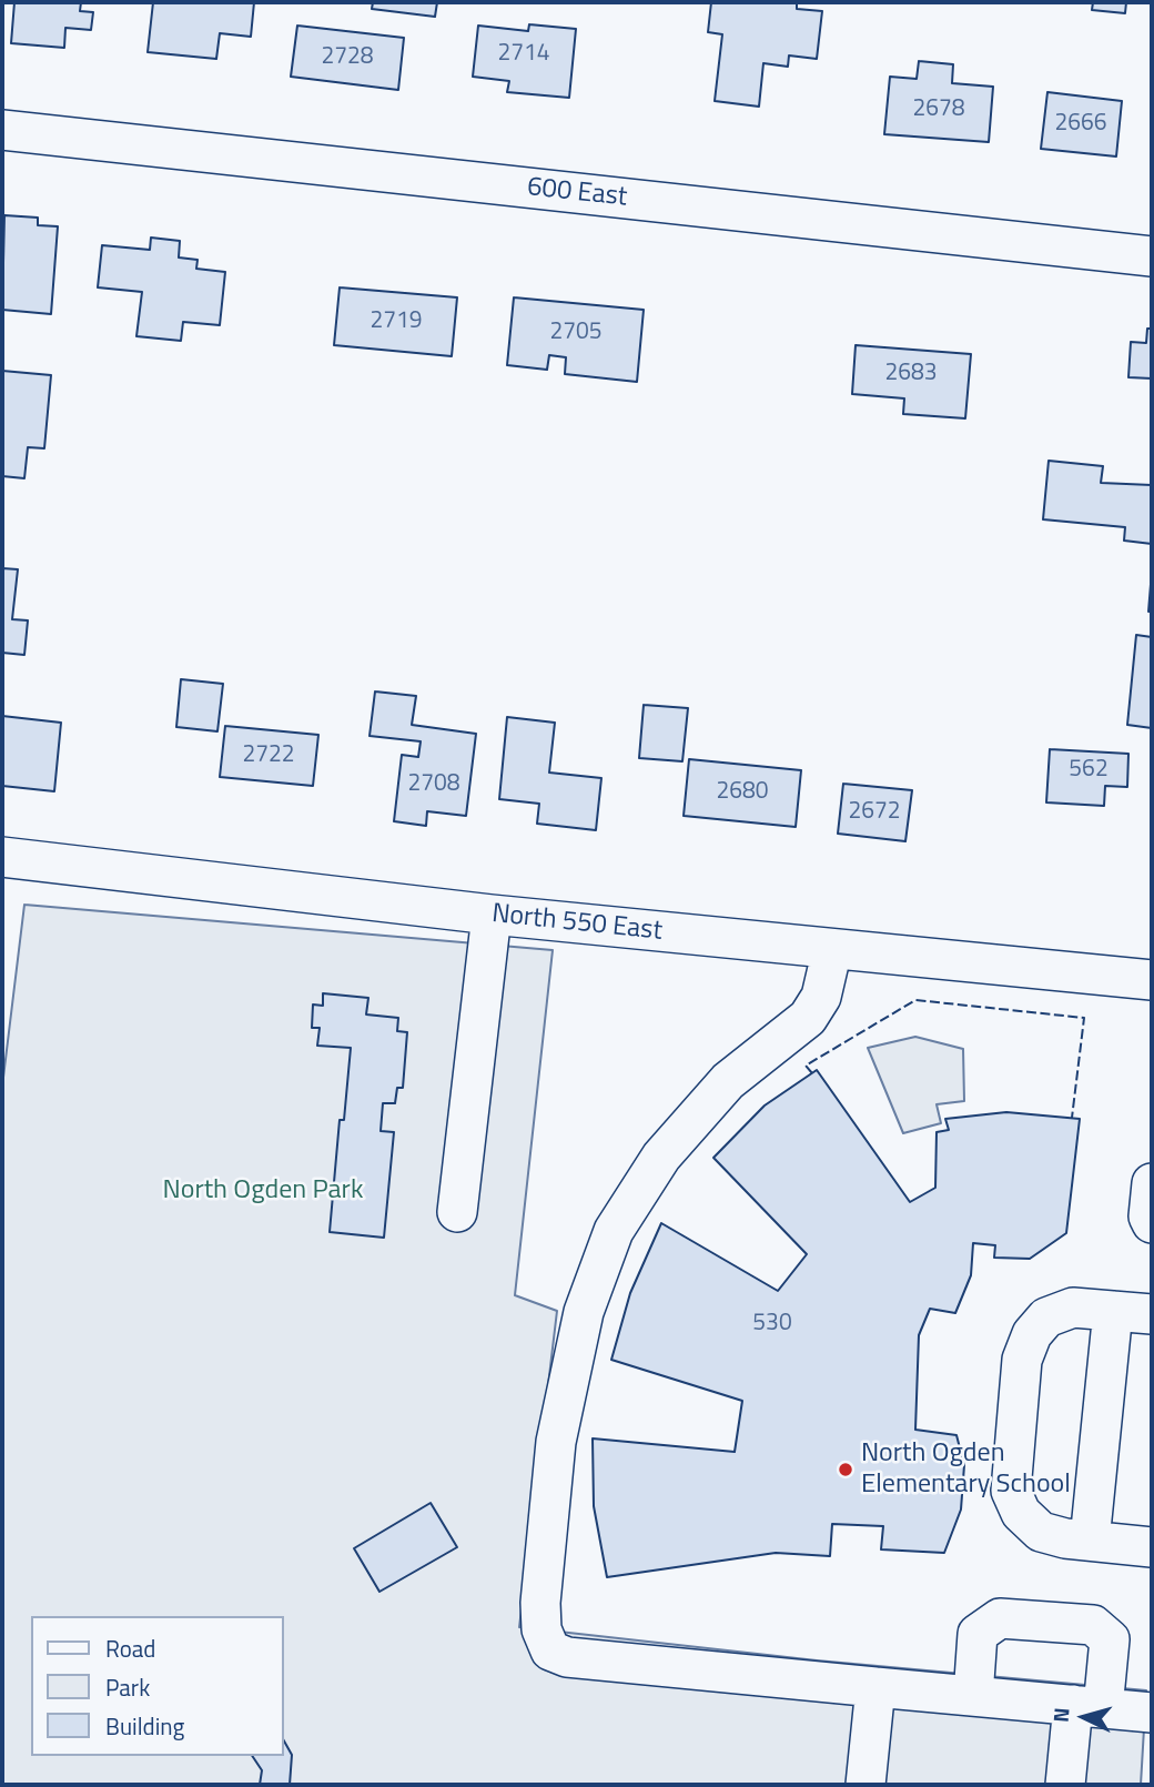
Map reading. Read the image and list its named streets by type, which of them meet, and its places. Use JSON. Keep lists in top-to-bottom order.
{
  "streets": {
    "street": ["600 East", "North 550 East"]
  },
  "parks": ["North Ogden Park"],
  "places": ["North Ogden Elementary School"],
  "house_numbers": [
    "2714",
    "2728",
    "2678",
    "2666",
    "2719",
    "2705",
    "2683",
    "2722",
    "562",
    "2708",
    "2680",
    "2672",
    "530"
  ],
  "legend": ["Road", "Park", "Building"],
  "north": "left"
}
